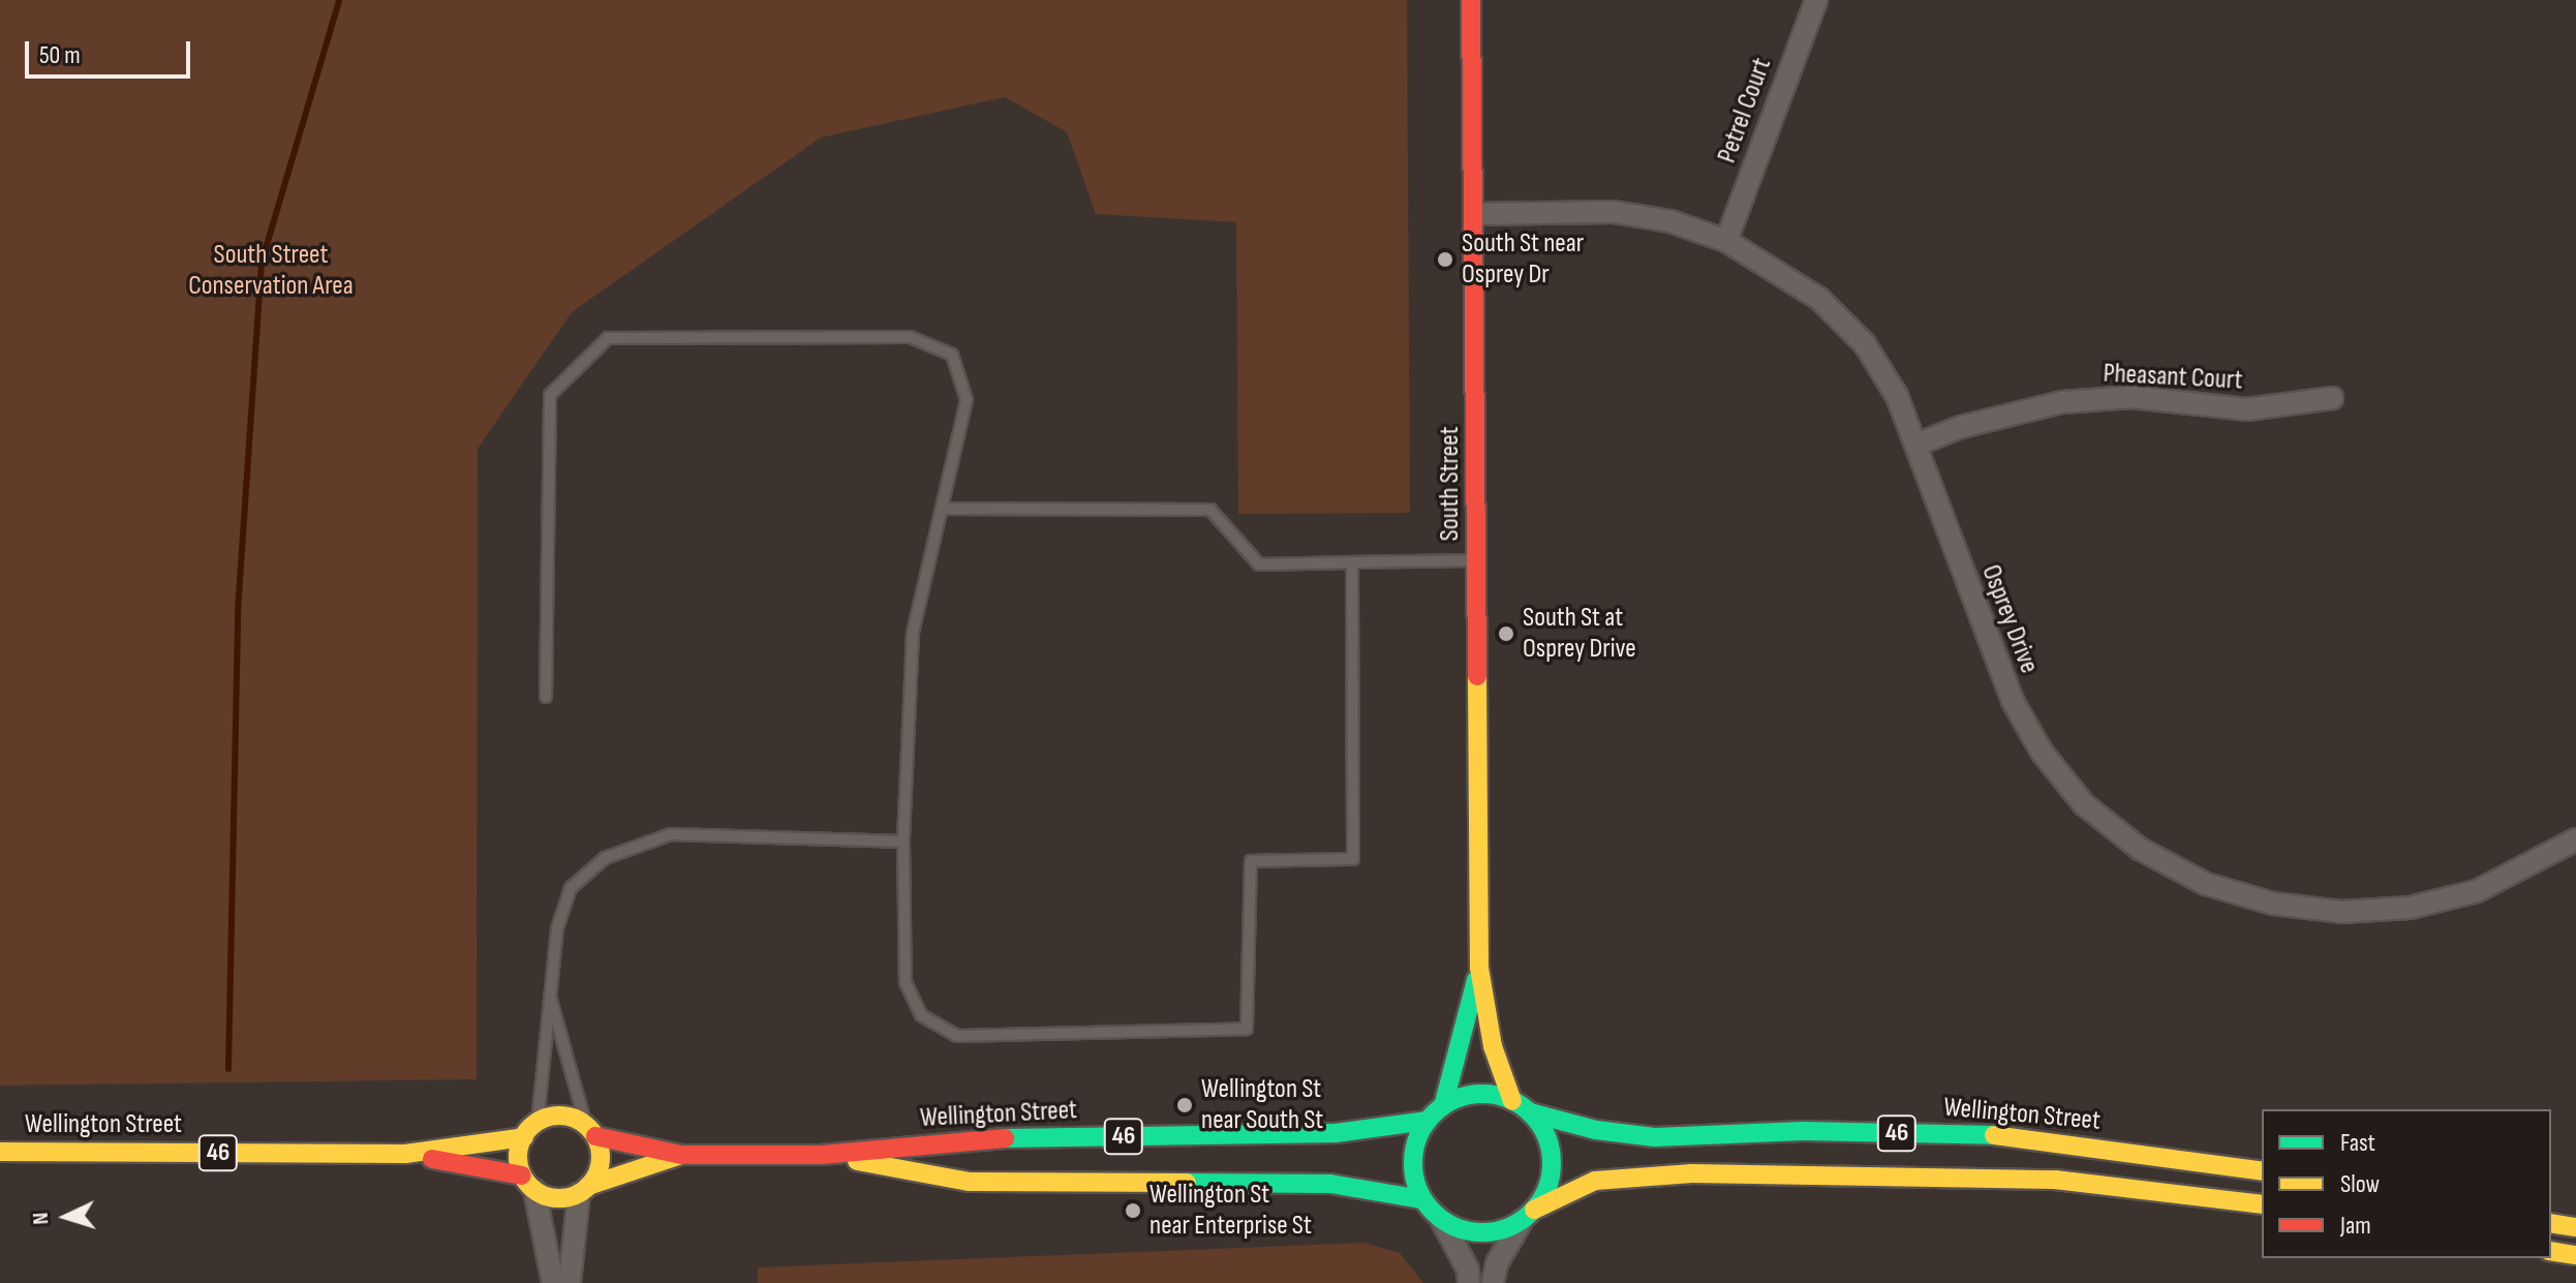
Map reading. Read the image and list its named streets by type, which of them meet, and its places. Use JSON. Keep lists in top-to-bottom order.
{
  "streets": {
    "main road": ["South Street", "Wellington Street", "46"],
    "street": ["Petrel Court", "Pheasant Court", "Osprey Drive"]
  },
  "crossings": [
    ["Petrel Court", "Osprey Drive"],
    ["Pheasant Court", "Osprey Drive"],
    ["South Street", "Osprey Drive"],
    ["South Street", "Wellington Street"],
    ["South Street", "46"],
    ["Wellington Street", "46"]
  ],
  "parks": ["South Street Conservation Area"],
  "places": [
    "South St near Osprey Dr",
    "South St at Osprey Drive",
    "Wellington St near South St",
    "Wellington St near Enterprise St"
  ],
  "legend": ["Fast", "Slow", "Jam"],
  "scale_bar": "50 m",
  "north": "left"
}
